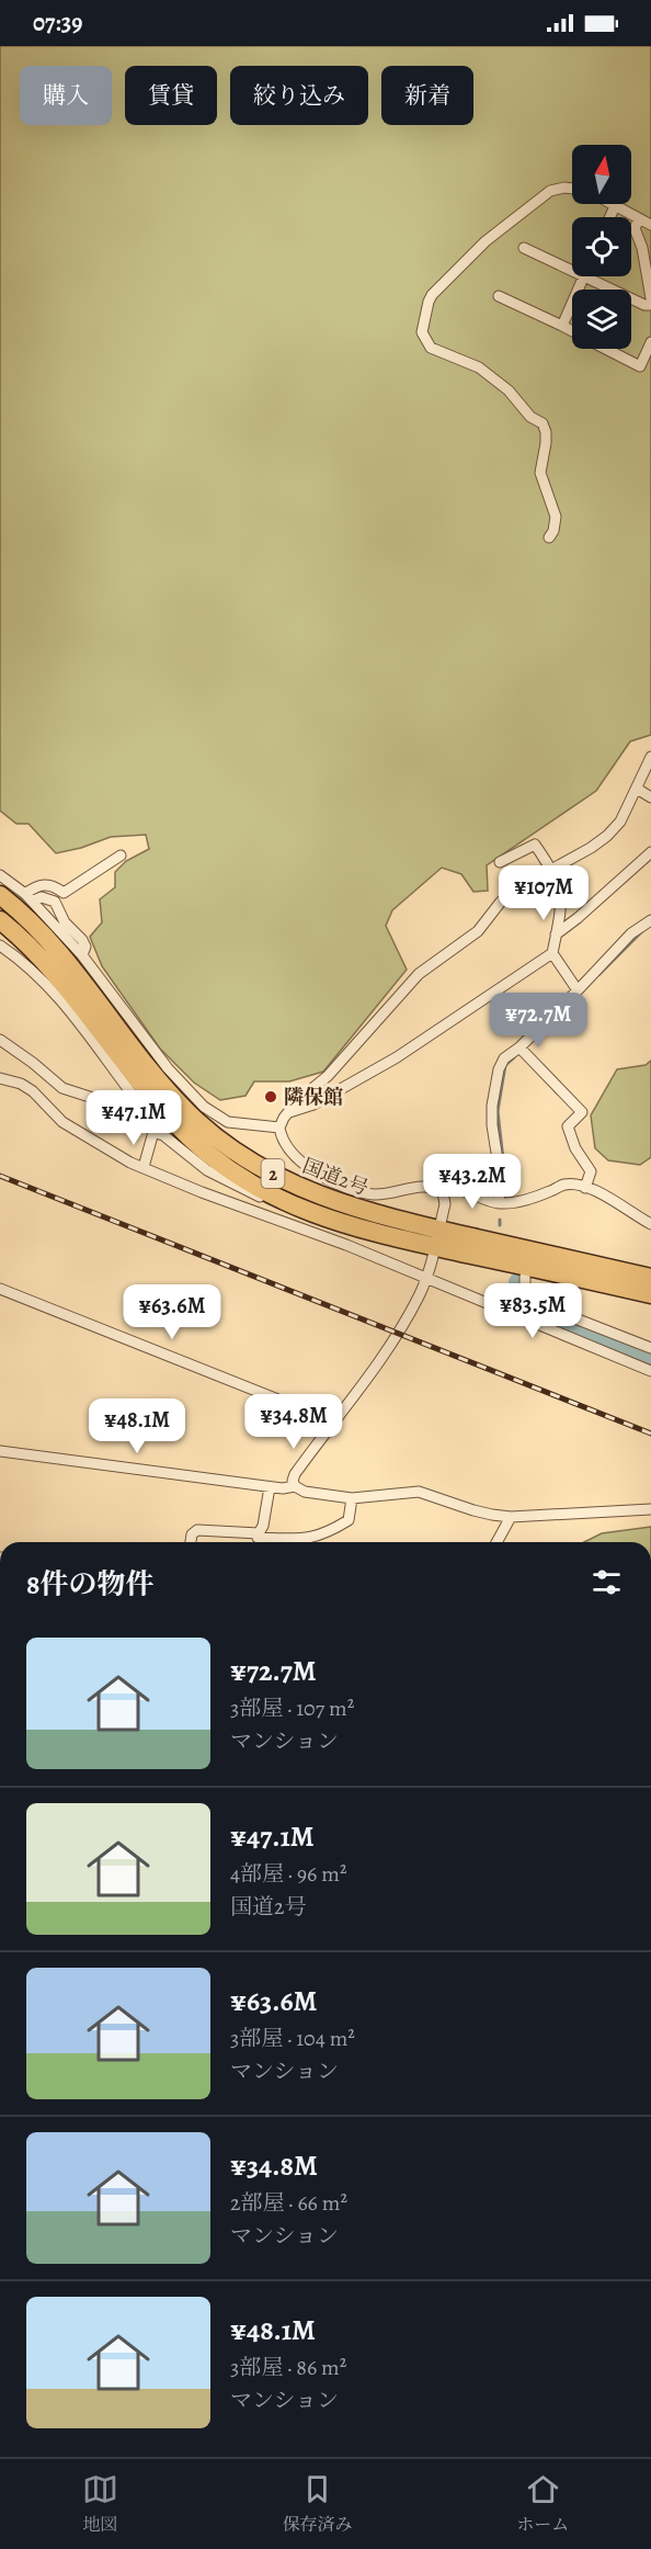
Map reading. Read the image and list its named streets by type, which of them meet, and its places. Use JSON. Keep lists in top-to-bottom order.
{
  "streets": {
    "highway": ["2", "国道2号"]
  },
  "places": ["隣保館"],
  "north": "top",
  "page": {
    "status": "07:39",
    "chip": [
      "購入",
      "賃貸",
      "絞り込み",
      "新着"
    ],
    "price": [
      "¥107M",
      "¥72.7M",
      "¥47.1M",
      "¥43.2M",
      "¥83.5M",
      "¥63.6M",
      "¥34.8M",
      "¥48.1M"
    ],
    "heading": "8件の物件",
    "list": [
      {
        "name": "¥72.7M",
        "note": "3部屋 · 107 m² · マンション"
      },
      {
        "name": "¥47.1M",
        "note": "4部屋 · 96 m² · 国道2号"
      },
      {
        "name": "¥63.6M",
        "note": "3部屋 · 104 m² · マンション"
      },
      {
        "name": "¥34.8M",
        "note": "2部屋 · 66 m² · マンション"
      },
      {
        "name": "¥48.1M",
        "note": "3部屋 · 86 m² · マンション"
      }
    ],
    "tabs": ["地図", "保存済み", "ホーム"]
  }
}
